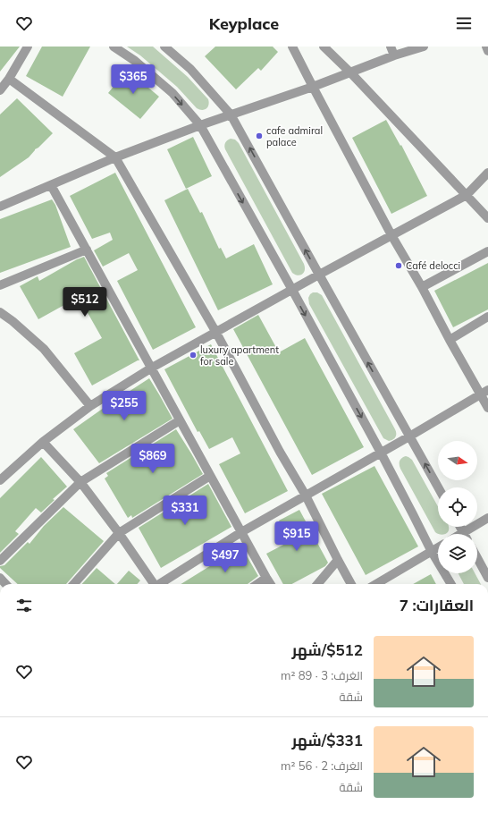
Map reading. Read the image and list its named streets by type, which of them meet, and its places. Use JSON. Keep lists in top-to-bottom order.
{
  "places": ["cafe admiral palace", "Café delocci", "luxury apartment for sale"],
  "north": "right",
  "page": {
    "header": "Keyplace",
    "price": [
      "$365",
      "$512",
      "$255",
      "$869",
      "$331",
      "$915",
      "$497"
    ],
    "heading": "العقارات: 7",
    "list": [
      {
        "name": "$512/شهر",
        "note": "الغرف: 3 · 89 m² · شقة"
      },
      {
        "name": "$331/شهر",
        "note": "الغرف: 2 · 56 m² · شقة"
      }
    ]
  }
}
